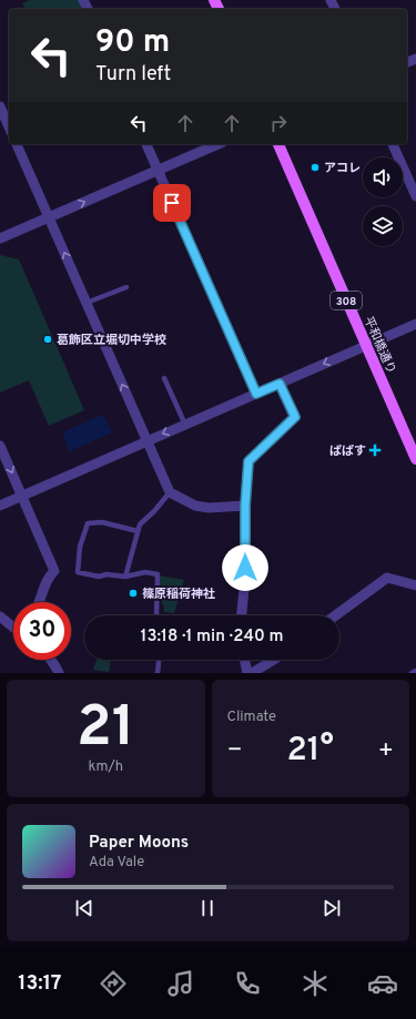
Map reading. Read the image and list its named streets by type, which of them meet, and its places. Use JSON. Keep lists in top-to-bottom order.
{
  "streets": {
    "main road": ["308", "平和橋通り"]
  },
  "places": {
    "other": ["アコレ", "葛飾区立堀切中学校", "篠原稲荷神社"],
    "health": ["ぱぱす"]
  },
  "page": {
    "turn": ["90 m", "Turn left"],
    "limit": "30",
    "trip": "13:18 · 1 min · 240 m",
    "tile": [
      ["21", "km/h"],
      "Climate"
    ],
    "heat": ["−", "21°", "+"],
    "song": ["Paper Moons", "Ada Vale"],
    "tabs": "13:17"
  }
}
